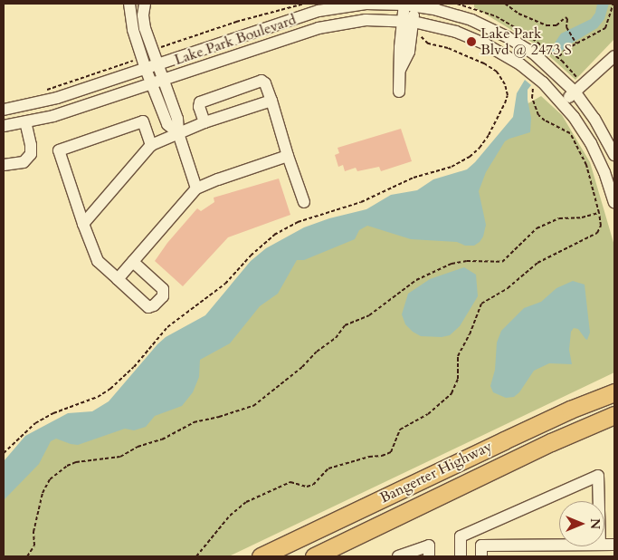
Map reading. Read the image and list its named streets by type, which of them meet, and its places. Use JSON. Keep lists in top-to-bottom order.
{
  "streets": {
    "highway": ["Bangerter Highway"],
    "street": ["Lake Park Boulevard"]
  },
  "places": ["Lake Park Blvd @ 2473 S"],
  "north": "right"
}
